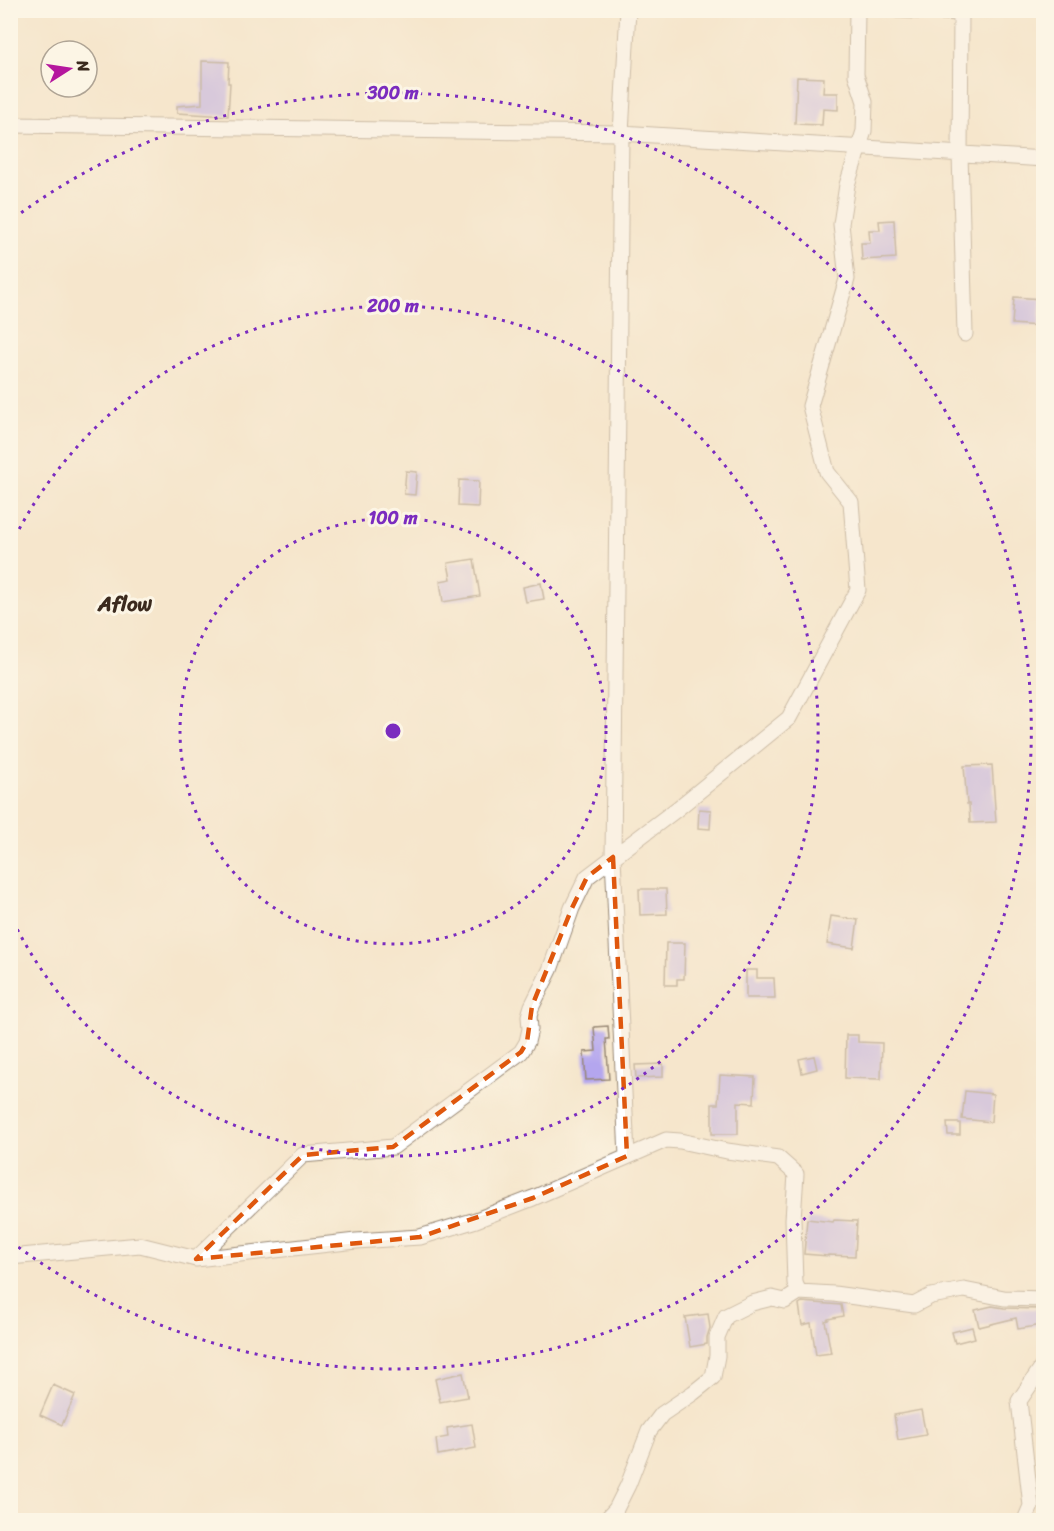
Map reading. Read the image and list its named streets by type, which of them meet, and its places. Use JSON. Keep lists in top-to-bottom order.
{
  "districts": ["Aflow"],
  "north": "right",
  "rings": ["300 m", "200 m", "100 m"]
}
